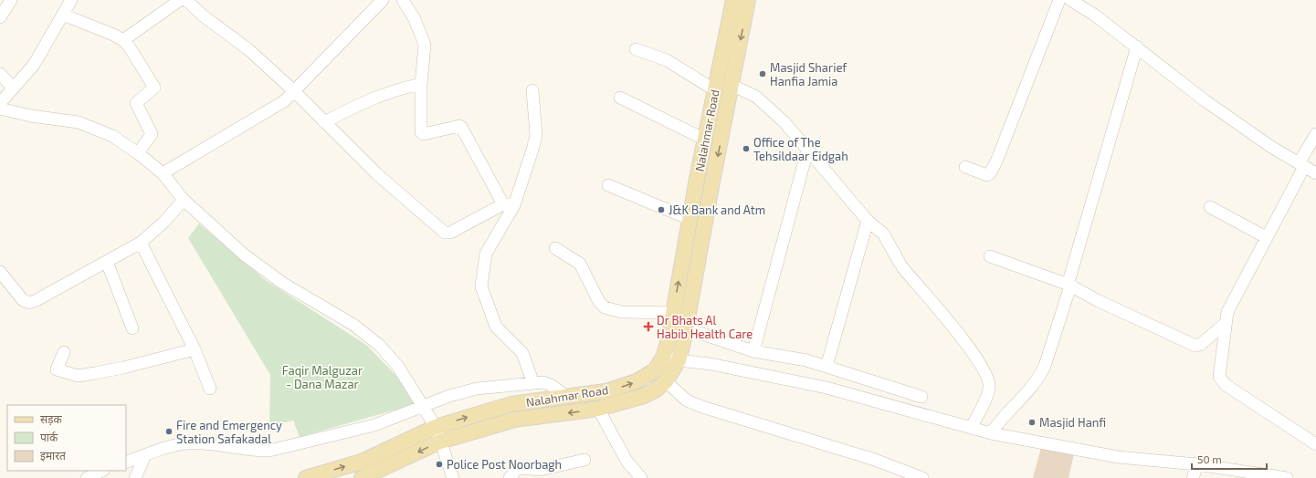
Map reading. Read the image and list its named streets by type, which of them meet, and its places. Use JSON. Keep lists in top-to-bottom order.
{
  "streets": {
    "main road": ["Nalahmar Road"]
  },
  "parks": ["Faqir Malguzar - Dana Mazar"],
  "places": {
    "other": [
      "Masjid Sharief Hanfia Jamia",
      "Office of The Tehsildaar Eidgah",
      "J&K Bank and Atm",
      "Masjid Hanfi",
      "Fire and Emergency Station Safakadal",
      "Police Post Noorbagh"
    ],
    "health": ["Dr Bhats Al Habib Health Care"]
  },
  "legend": ["सड़क", "पार्क", "इमारत"],
  "scale_bar": "50 m"
}
